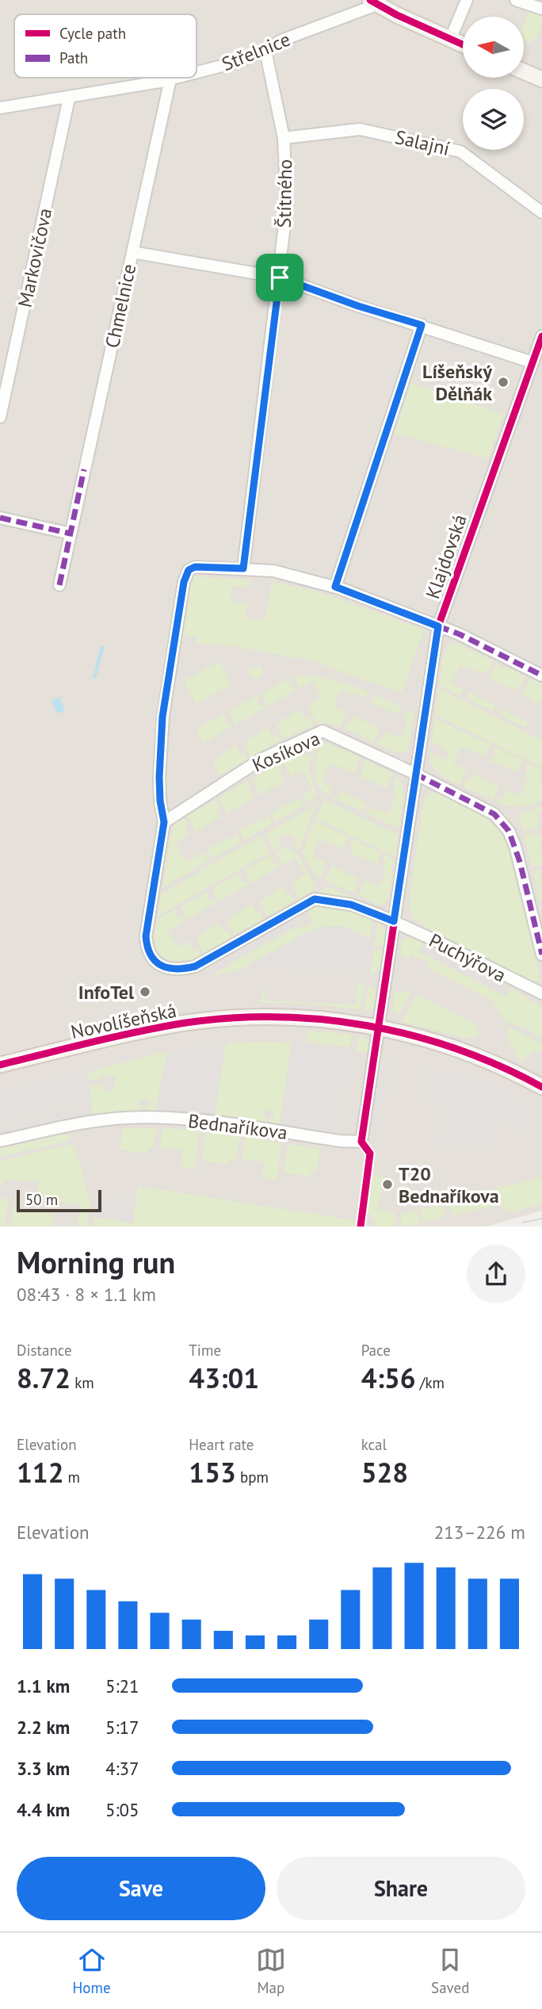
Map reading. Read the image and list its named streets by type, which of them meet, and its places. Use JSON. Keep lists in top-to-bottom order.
{
  "streets": {
    "street": [
      "Střelnice",
      "Salajní",
      "Štítného",
      "Markovičova",
      "Chmelnice",
      "Klajdovská",
      "Kosíkova",
      "Puchýřova",
      "Novolíšeňská",
      "Bednaříkova"
    ]
  },
  "crossings": [
    ["Střelnice", "Štítného"],
    ["Střelnice", "Markovičova"],
    ["Střelnice", "Chmelnice"],
    ["Salajní", "Štítného"],
    ["Klajdovská", "Kosíkova"],
    ["Klajdovská", "Puchýřova"],
    ["Klajdovská", "Novolíšeňská"],
    ["Klajdovská", "Bednaříkova"],
    ["Kosíkova", "Puchýřova"],
    ["Novolíšeňská", "Bednaříkova"]
  ],
  "places": ["Líšeňský Dělňák", "InfoTel", "T20 Bednaříkova"],
  "legend": ["Cycle path", "Path"],
  "scale_bar": "50 m",
  "north": "left",
  "page": {
    "scale": "50 m",
    "heading": ["Morning run", "08:43 · 8 × 1.1 km"],
    "stats": [
      ["Distance", "8.72 km"],
      ["Time", "43:01"],
      ["Pace", "4:56 /km"],
      ["Elevation", "112 m"],
      ["Heart rate", "153 bpm"],
      ["kcal", "528"]
    ],
    "chart": ["Elevation", "213–226 m"],
    "list": [
      {
        "name": "1.1 km",
        "note": "5:21"
      },
      {
        "name": "2.2 km",
        "note": "5:17"
      },
      {
        "name": "3.3 km",
        "note": "4:37"
      },
      {
        "name": "4.4 km",
        "note": "5:05"
      }
    ],
    "buttons": ["Save", "Share"],
    "tabs": ["Home", "Map", "Saved"]
  }
}
